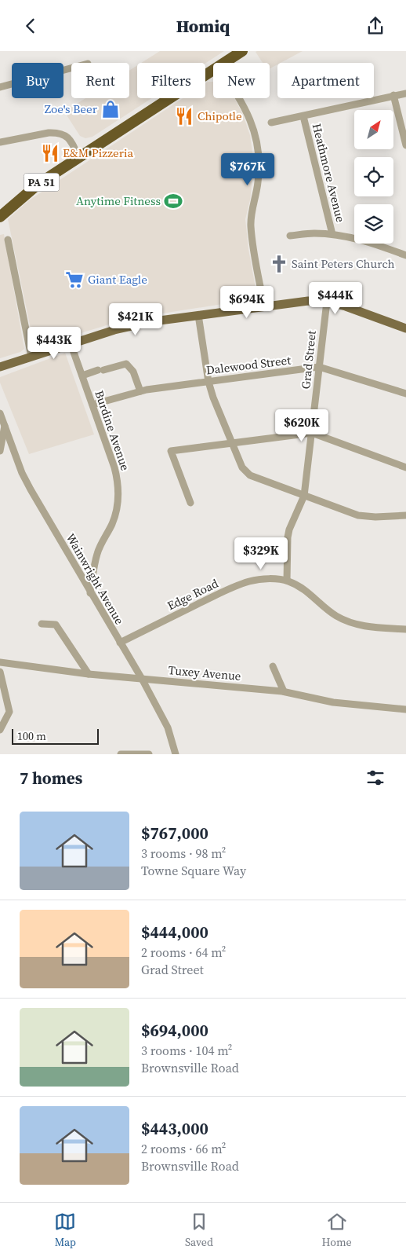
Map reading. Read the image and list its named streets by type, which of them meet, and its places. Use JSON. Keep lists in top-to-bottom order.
{
  "streets": {
    "highway": ["PA 51"],
    "street": [
      "Heathmore Avenue",
      "Grad Street",
      "Dalewood Street",
      "Burdine Avenue",
      "Wainwright Avenue",
      "Edge Road",
      "Tuxey Avenue"
    ]
  },
  "crossings": [
    ["Grad Street", "Dalewood Street"],
    ["Grad Street", "Edge Road"],
    ["Dalewood Street", "Burdine Avenue"],
    ["Burdine Avenue", "Wainwright Avenue"],
    ["Wainwright Avenue", "Edge Road"],
    ["Wainwright Avenue", "Tuxey Avenue"]
  ],
  "places": {
    "shop": ["Zoe's Beer"],
    "restaurant": ["Chipotle", "E&M Pizzeria"],
    "sports": ["Anytime Fitness"],
    "church": ["Saint Peters Church"],
    "supermarket": ["Giant Eagle"]
  },
  "scale_bar": "100 m",
  "north": "top right",
  "page": {
    "header": "Homiq",
    "chip": [
      "Buy",
      "Rent",
      "Filters",
      "New",
      "Apartment"
    ],
    "price": [
      "$767K",
      "$444K",
      "$694K",
      "$421K",
      "$443K",
      "$620K",
      "$329K"
    ],
    "scale": "100 m",
    "heading": "7 homes",
    "list": [
      {
        "name": "$767,000",
        "note": "3 rooms · 98 m² · Towne Square Way"
      },
      {
        "name": "$444,000",
        "note": "2 rooms · 64 m² · Grad Street"
      },
      {
        "name": "$694,000",
        "note": "3 rooms · 104 m² · Brownsville Road"
      },
      {
        "name": "$443,000",
        "note": "2 rooms · 66 m² · Brownsville Road"
      }
    ],
    "tabs": ["Map", "Saved", "Home"]
  }
}
